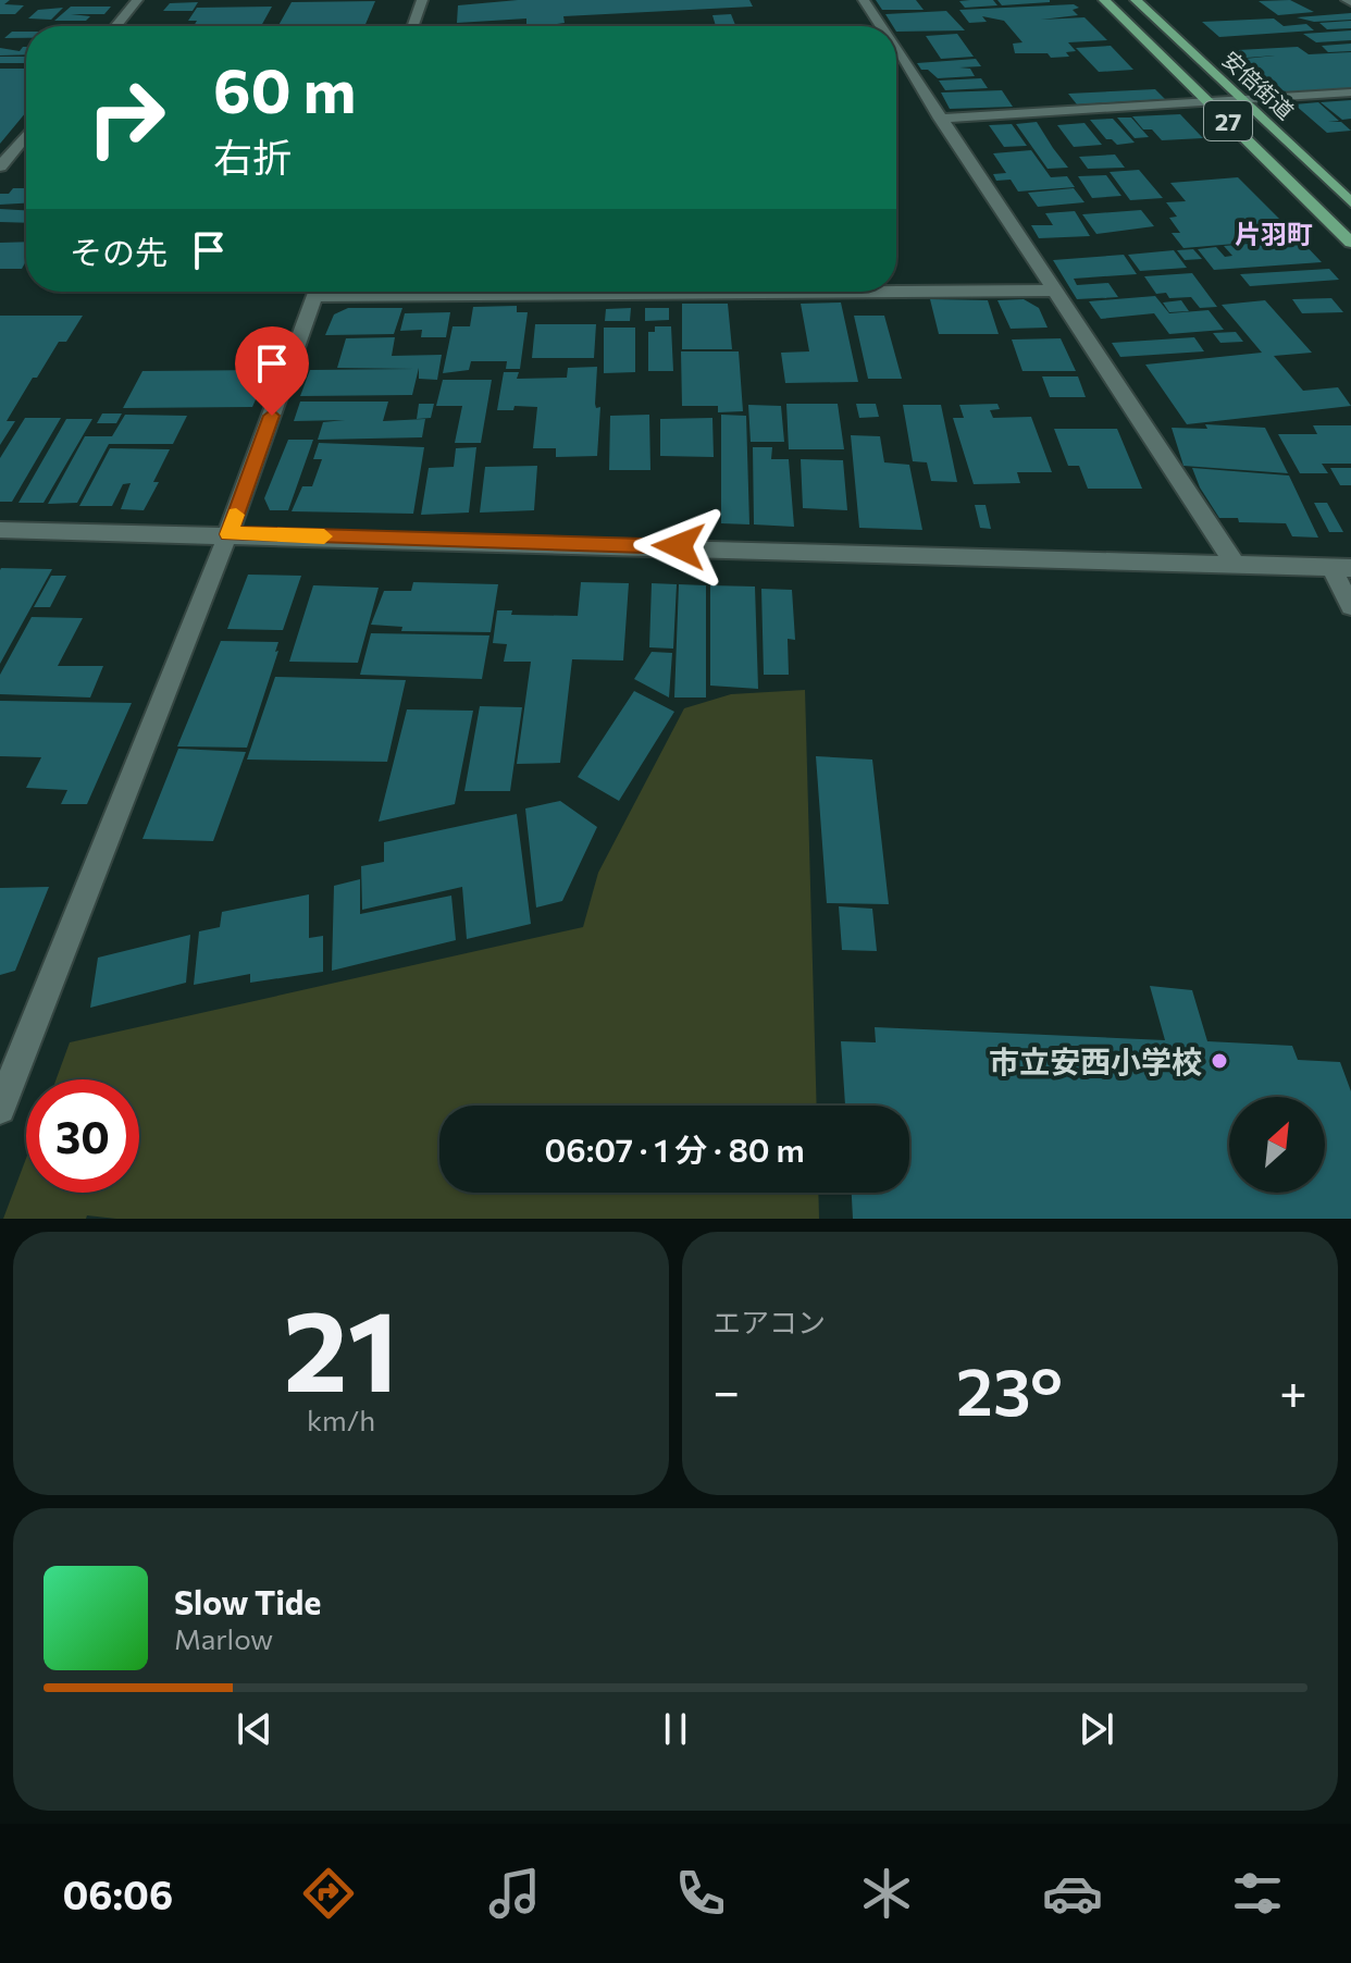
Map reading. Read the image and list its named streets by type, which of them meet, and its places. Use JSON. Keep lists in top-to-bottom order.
{
  "streets": {
    "main road": ["安倍街道", "27"]
  },
  "districts": ["片羽町"],
  "places": ["市立安西小学校"],
  "north": "top right",
  "page": {
    "turn": ["60 m", "右折"],
    "then": "その先",
    "limit": "30",
    "trip": "06:07 · 1 分 · 80 m",
    "tile": [
      ["21", "km/h"],
      "エアコン"
    ],
    "heat": ["−", "23°", "+"],
    "song": ["Slow Tide", "Marlow"],
    "tabs": "06:06"
  }
}
